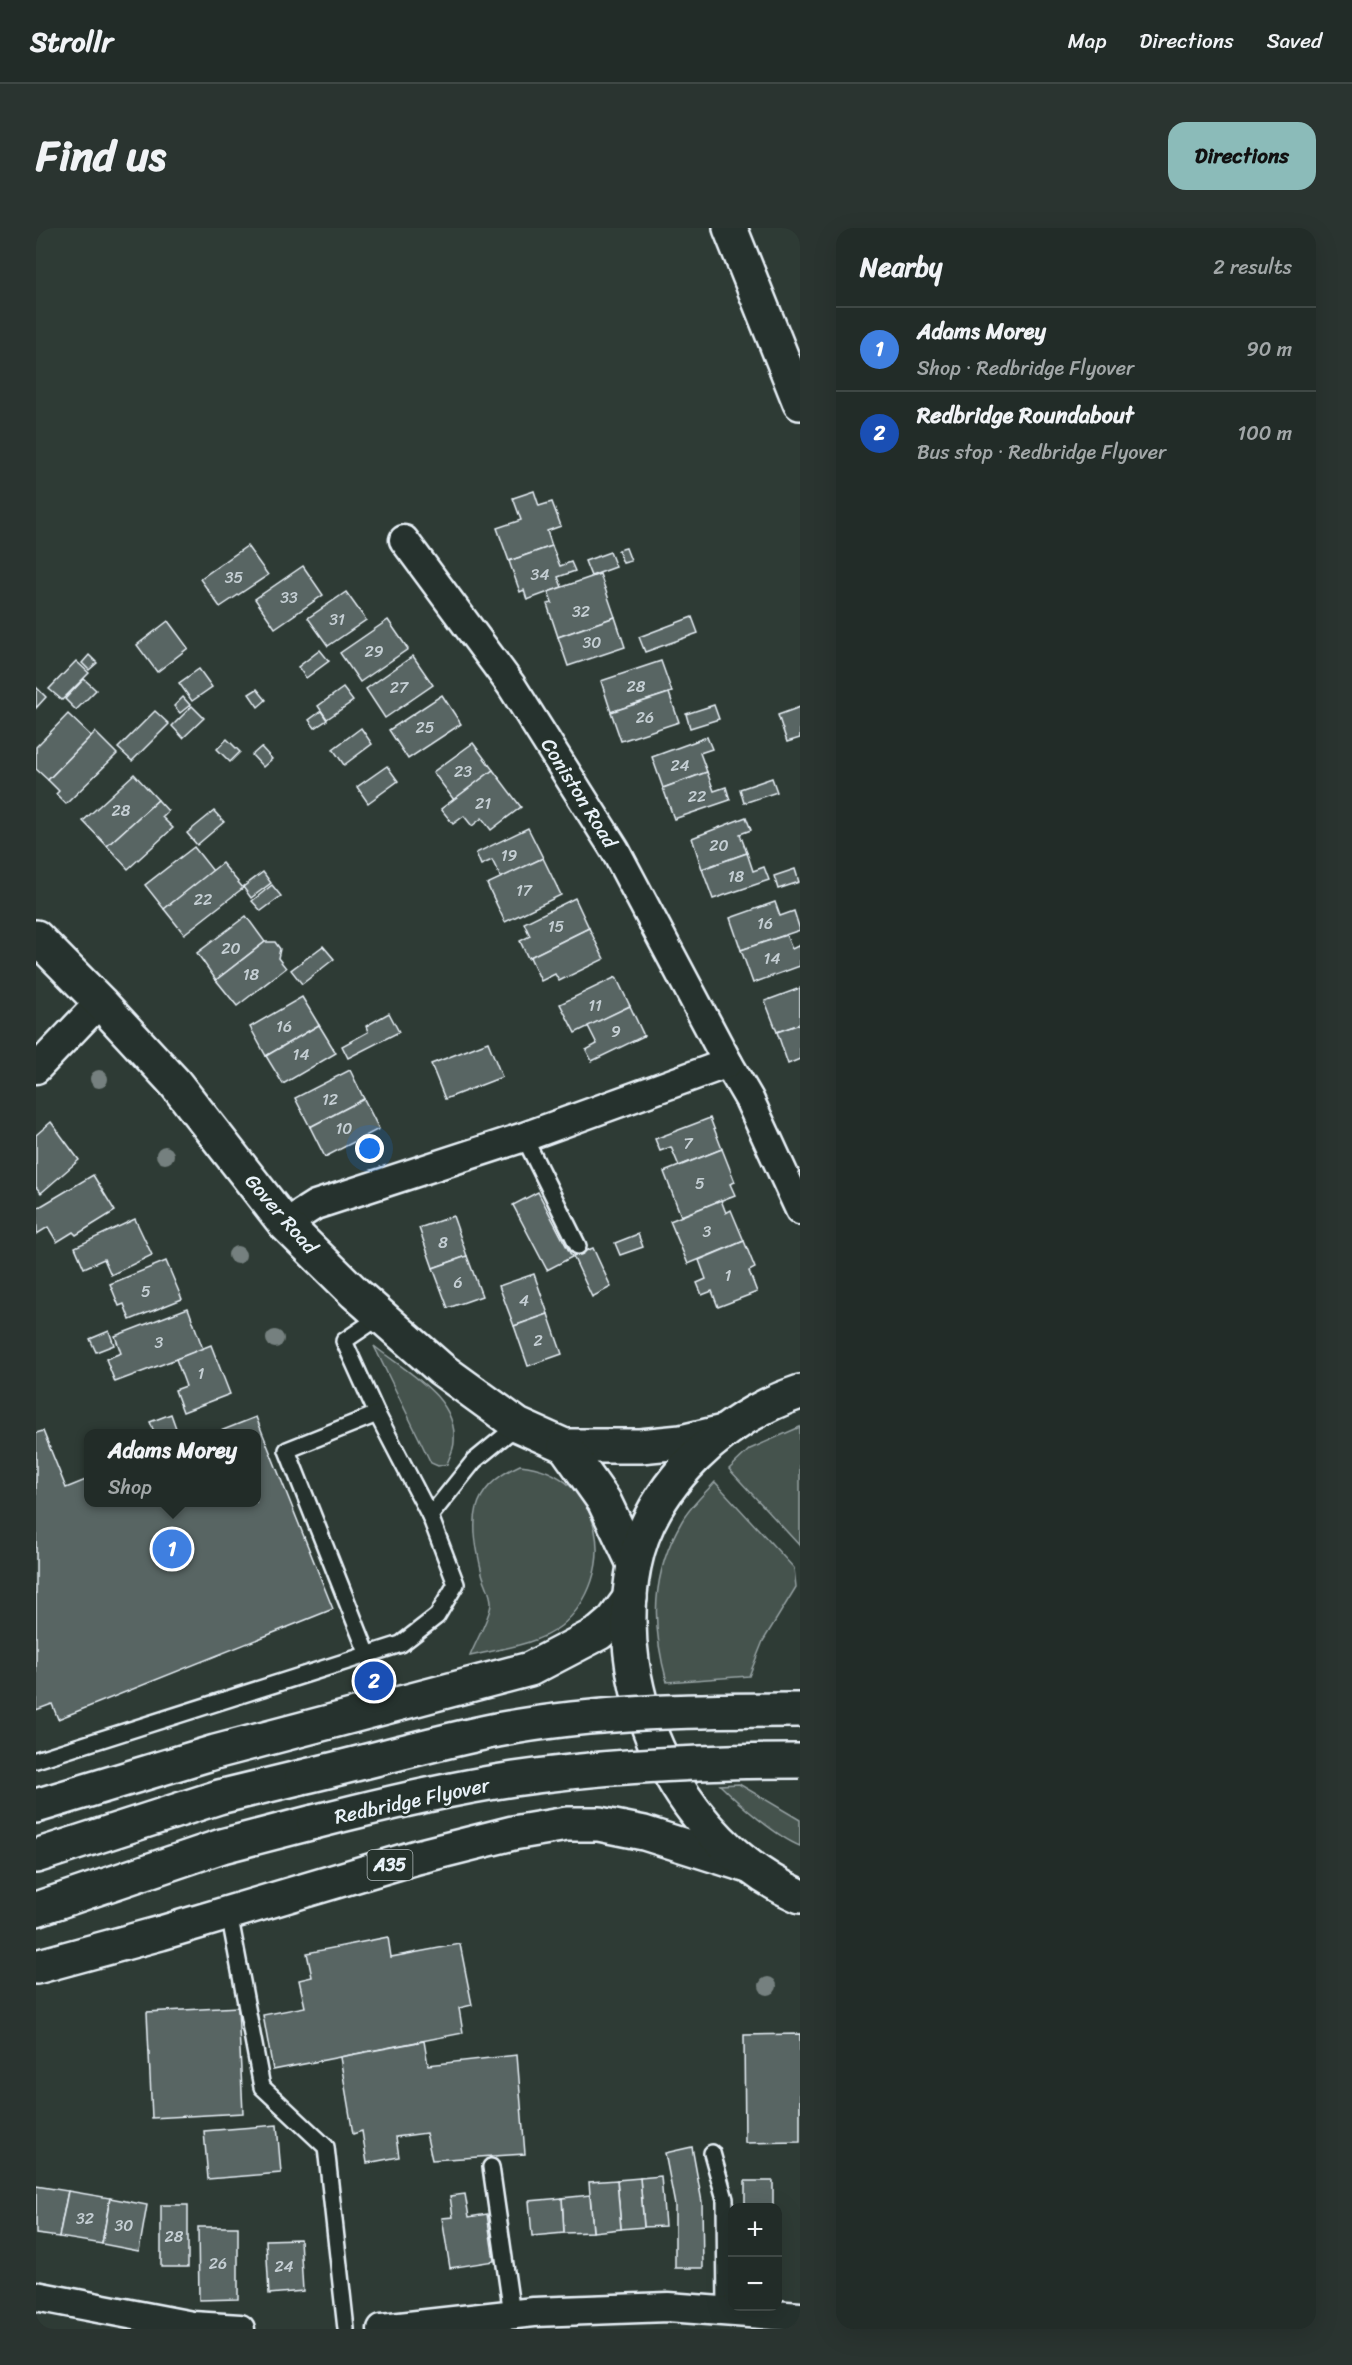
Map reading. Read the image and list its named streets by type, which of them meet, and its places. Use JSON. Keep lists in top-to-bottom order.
{
  "streets": {
    "main road": ["Gover Road", "Redbridge Flyover", "A35"],
    "street": ["Coniston Road"]
  },
  "house_numbers": [
    "34",
    "35",
    "33",
    "32",
    "31",
    "30",
    "29",
    "28",
    "27",
    "26",
    "25",
    "24",
    "23",
    "22",
    "21",
    "28",
    "20",
    "19",
    "18",
    "17",
    "22",
    "16",
    "15",
    "20",
    "14",
    "18",
    "11",
    "16",
    "9",
    "14",
    "12",
    "10",
    "7",
    "5",
    "3",
    "8",
    "1",
    "6",
    "5",
    "4",
    "2",
    "3",
    "1",
    "32",
    "30",
    "28",
    "26",
    "24"
  ],
  "page": {
    "header": "Strollr",
    "nav": ["Map", "Directions", "Saved"],
    "title": "Find us",
    "buttons": "Directions",
    "heading": ["Nearby", "2 results"],
    "list": [
      {
        "mark": "1",
        "name": "Adams Morey",
        "note": "Shop · Redbridge Flyover",
        "value": "90 m"
      },
      {
        "mark": "2",
        "name": "Redbridge Roundabout",
        "note": "Bus stop · Redbridge Flyover",
        "value": "100 m"
      }
    ],
    "popup": ["Adams Morey", "Shop"],
    "pins": ["1", "2"],
    "map_buttons": ["+", "−"]
  }
}
